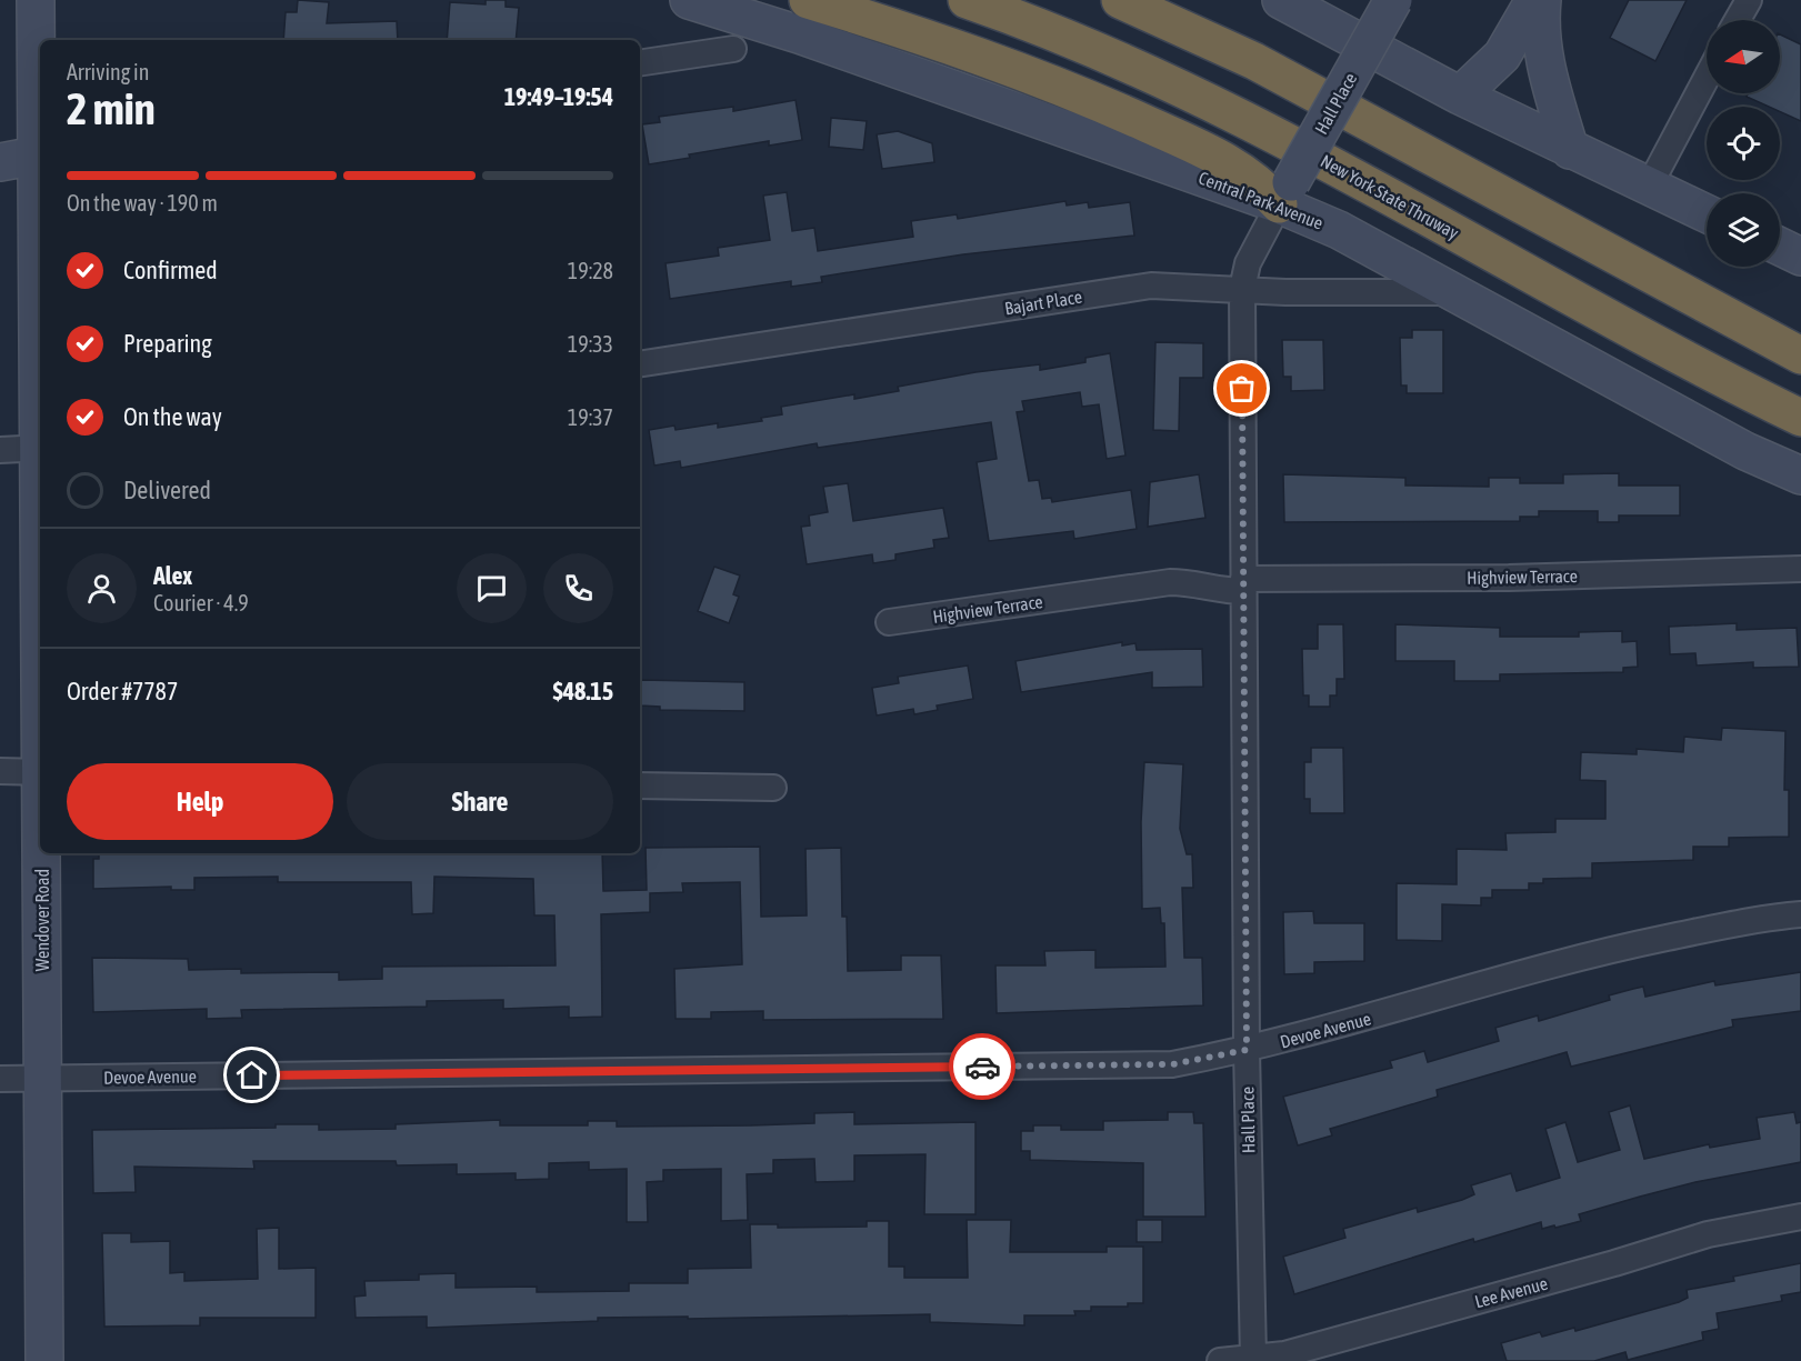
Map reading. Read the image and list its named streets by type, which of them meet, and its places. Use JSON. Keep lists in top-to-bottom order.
{
  "streets": {
    "highway": ["New York State Thruway"],
    "main road": ["Hall Place", "Central Park Avenue", "Wendover Road"],
    "street": [
      "Bajart Place",
      "Highview Terrace",
      "Devoe Avenue",
      "Lee Avenue"
    ]
  },
  "crossings": [
    ["Hall Place", "Central Park Avenue"],
    ["Hall Place", "Bajart Place"],
    ["Hall Place", "Highview Terrace"],
    ["Hall Place", "Devoe Avenue"],
    ["Hall Place", "Lee Avenue"],
    ["Central Park Avenue", "Bajart Place"],
    ["Wendover Road", "Devoe Avenue"]
  ],
  "north": "left",
  "page": {
    "heading": ["2 min", "Arriving in", "19:49–19:54"],
    "panel": [
      "Alex",
      "Courier · 4.9",
      "Order #7787",
      "$48.15"
    ],
    "bar": "On the way · 190 m",
    "list": [
      ["Confirmed", "19:28"],
      ["Preparing", "19:33"],
      ["On the way", "19:37"],
      "Delivered"
    ],
    "buttons": ["Help", "Share"]
  }
}
